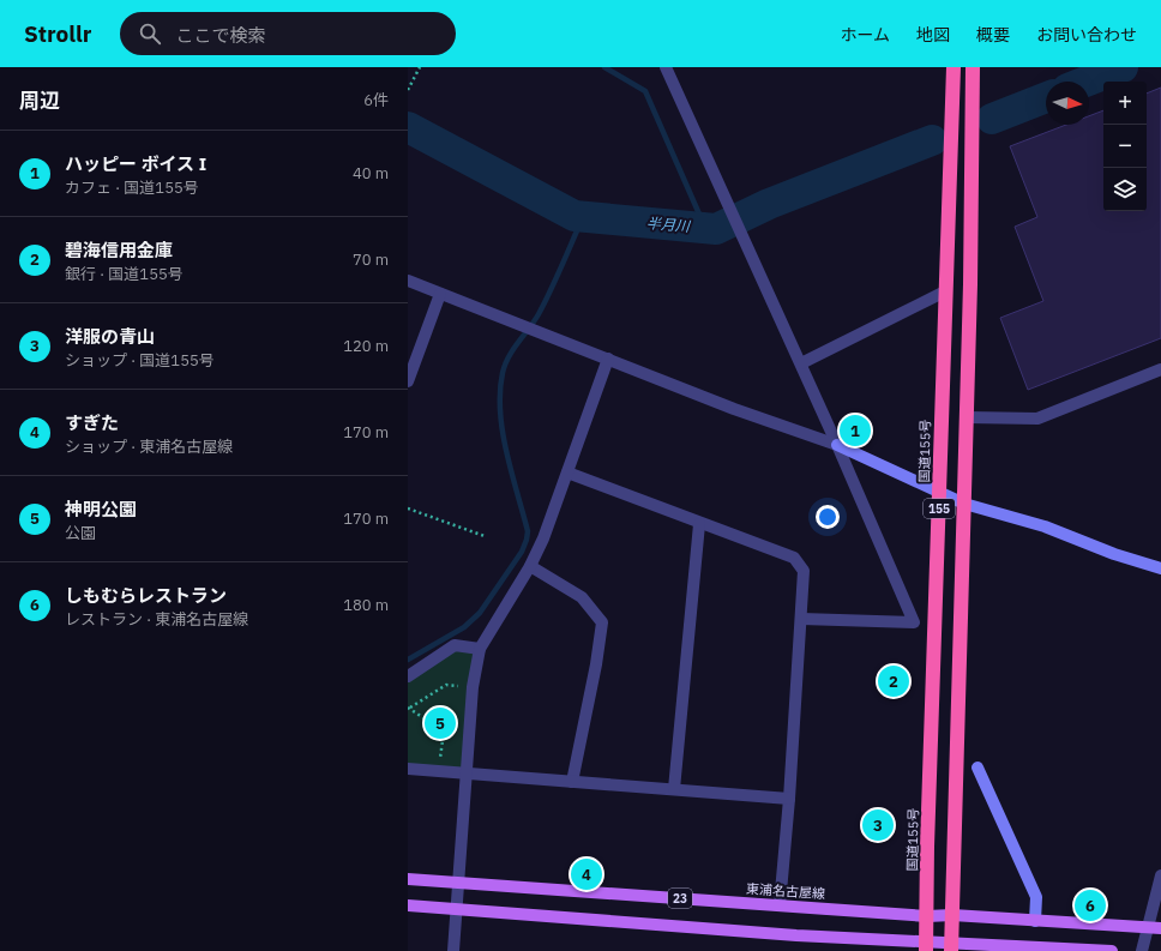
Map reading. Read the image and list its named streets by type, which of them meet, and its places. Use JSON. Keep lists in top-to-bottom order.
{
  "streets": {
    "highway": ["国道155号", "155"],
    "main road": ["東浦名古屋線", "23"]
  },
  "crossings": [
    ["国道155号", "東浦名古屋線"],
    ["国道155号", "23"],
    ["155", "東浦名古屋線"],
    ["155", "23"]
  ],
  "water": ["半月川"],
  "north": "right",
  "page": {
    "header": "Strollr",
    "search": "ここで検索",
    "nav": [
      "ホーム",
      "地図",
      "概要",
      "お問い合わせ"
    ],
    "heading": ["周辺", "6件"],
    "map_buttons": ["+", "−"],
    "list": [
      {
        "mark": "1",
        "name": "ハッピー ボイス I",
        "note": "カフェ · 国道155号",
        "value": "40 m"
      },
      {
        "mark": "2",
        "name": "碧海信用金庫",
        "note": "銀行 · 国道155号",
        "value": "70 m"
      },
      {
        "mark": "3",
        "name": "洋服の青山",
        "note": "ショップ · 国道155号",
        "value": "120 m"
      },
      {
        "mark": "4",
        "name": "すぎた",
        "note": "ショップ · 東浦名古屋線",
        "value": "170 m"
      },
      {
        "mark": "5",
        "name": "神明公園",
        "note": "公園",
        "value": "170 m"
      },
      {
        "mark": "6",
        "name": "しもむらレストラン",
        "note": "レストラン · 東浦名古屋線",
        "value": "180 m"
      }
    ],
    "pins": [
      "1",
      "2",
      "5",
      "3",
      "4",
      "6"
    ]
  }
}
